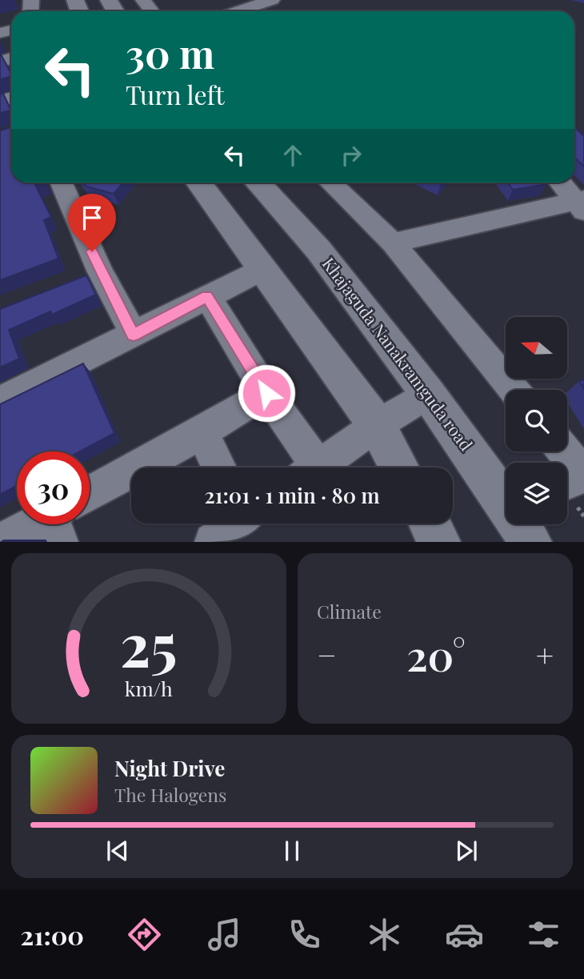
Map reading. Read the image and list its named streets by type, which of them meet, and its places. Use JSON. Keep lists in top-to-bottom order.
{
  "streets": {
    "main road": ["Khajaguda Nanakramguda road"]
  },
  "north": "left",
  "page": {
    "turn": ["30 m", "Turn left"],
    "limit": "30",
    "trip": "21:01 · 1 min · 80 m",
    "tile": "Climate",
    "heat": ["−", "20°", "+"],
    "song": ["Night Drive", "The Halogens"],
    "tabs": "21:00",
    "gauge": ["25", "km/h"]
  }
}
